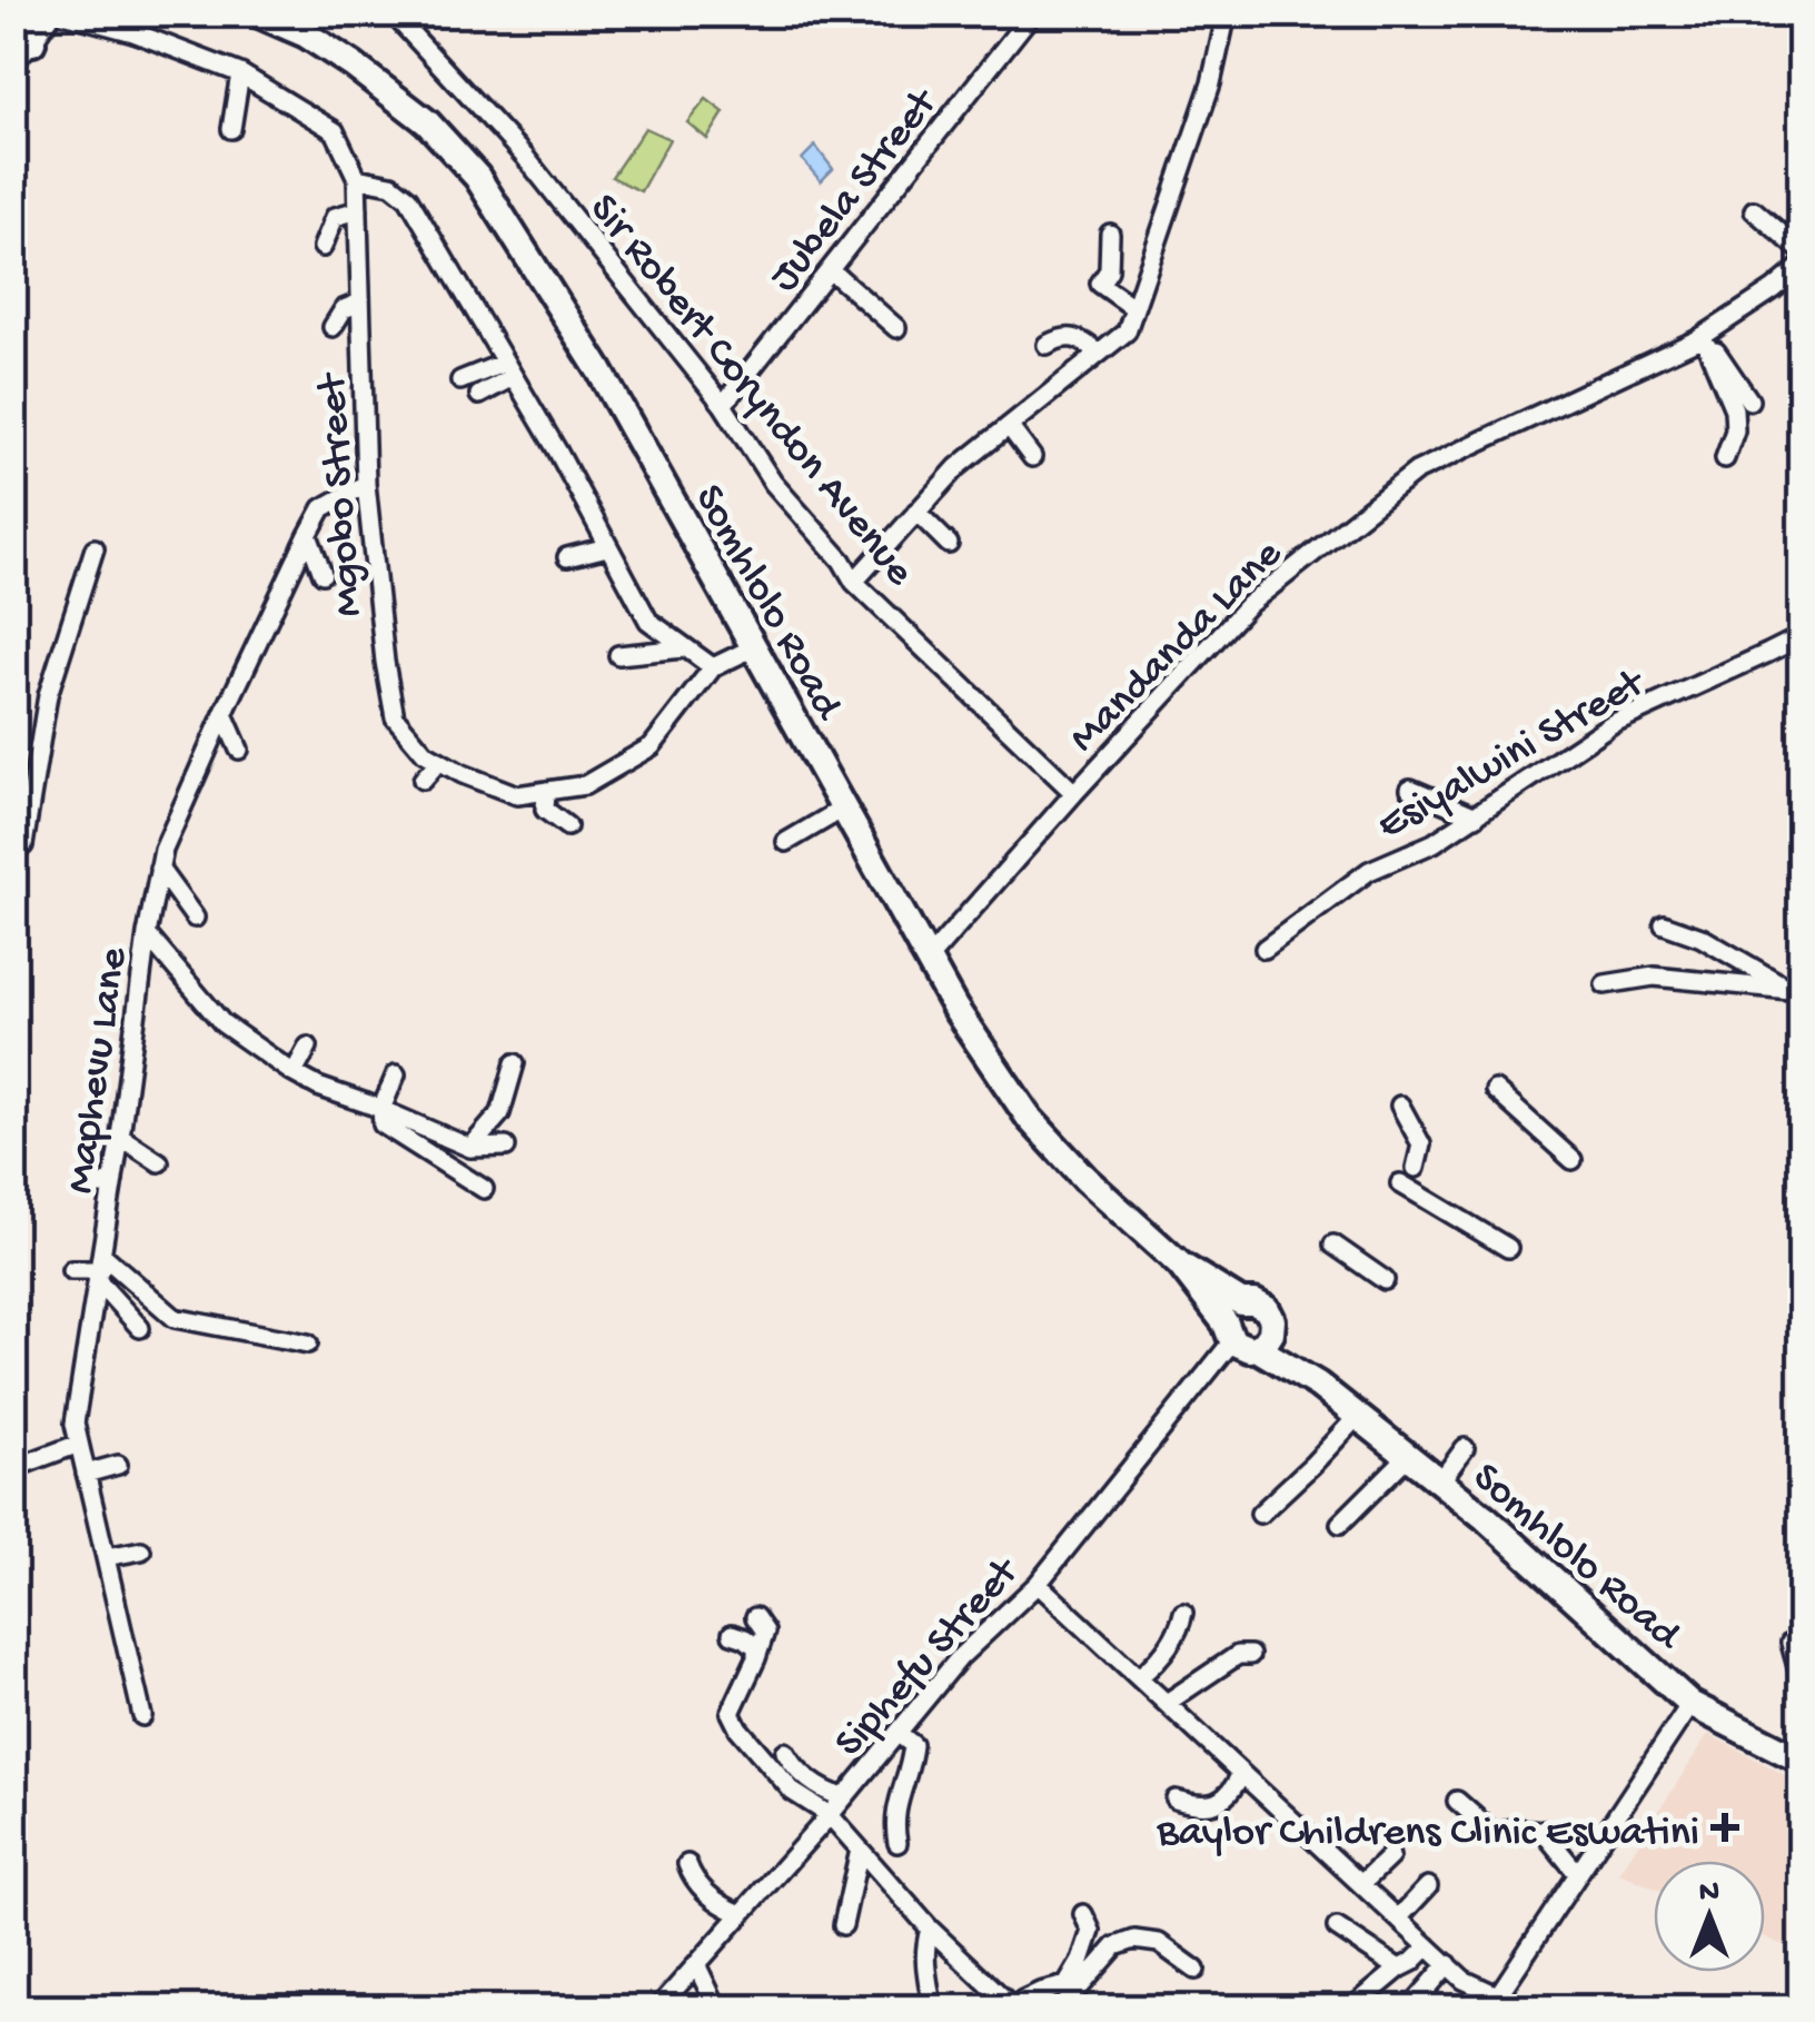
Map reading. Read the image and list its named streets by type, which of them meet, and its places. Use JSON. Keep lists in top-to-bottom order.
{
  "streets": {
    "main road": ["Somhlolo Road"],
    "street": [
      "Jubela Street",
      "Sir Robert Coryndon Avenue",
      "Mgobo Street",
      "Mandanda Lane",
      "Esiyalwini Street",
      "Maphevu Lane",
      "Siphefu Street"
    ]
  },
  "crossings": [
    ["Jubela Street", "Sir Robert Coryndon Avenue"],
    ["Sir Robert Coryndon Avenue", "Mandanda Lane"],
    ["Mgobo Street", "Somhlolo Road"],
    ["Mgobo Street", "Maphevu Lane"],
    ["Somhlolo Road", "Mandanda Lane"],
    ["Somhlolo Road", "Siphefu Street"]
  ],
  "places": {
    "health": ["Baylor Childrens Clinic Eswatini"]
  },
  "north": "top"
}
